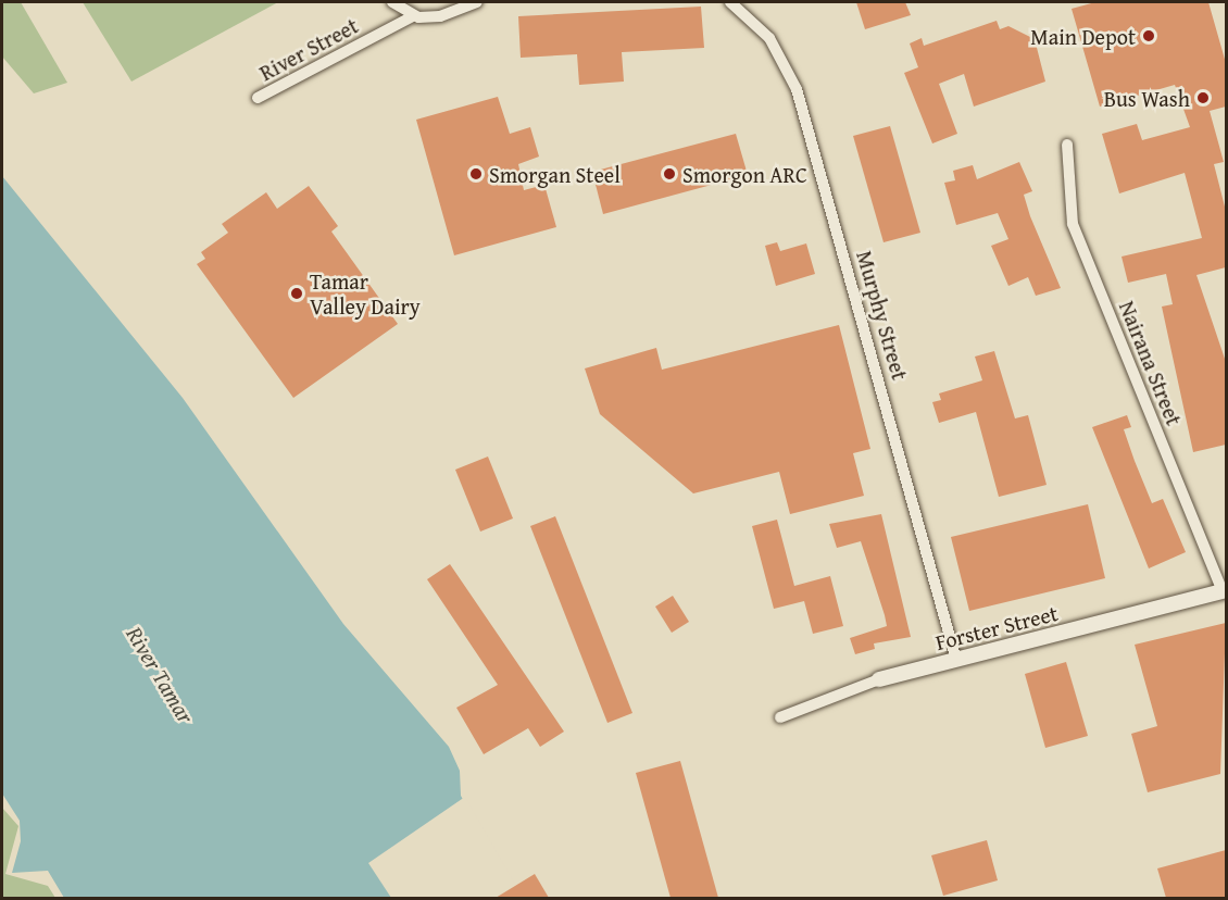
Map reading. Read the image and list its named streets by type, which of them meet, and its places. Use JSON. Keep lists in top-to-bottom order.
{
  "streets": {
    "street": [
      "River Street",
      "Murphy Street",
      "Nairana Street",
      "Forster Street"
    ]
  },
  "crossings": [
    ["Murphy Street", "Forster Street"],
    ["Nairana Street", "Forster Street"]
  ],
  "water": ["River Tamar"],
  "places": [
    "Main Depot",
    "Bus Wash",
    "Smorgan Steel",
    "Smorgon ARC",
    "Tamar Valley Dairy"
  ]
}
